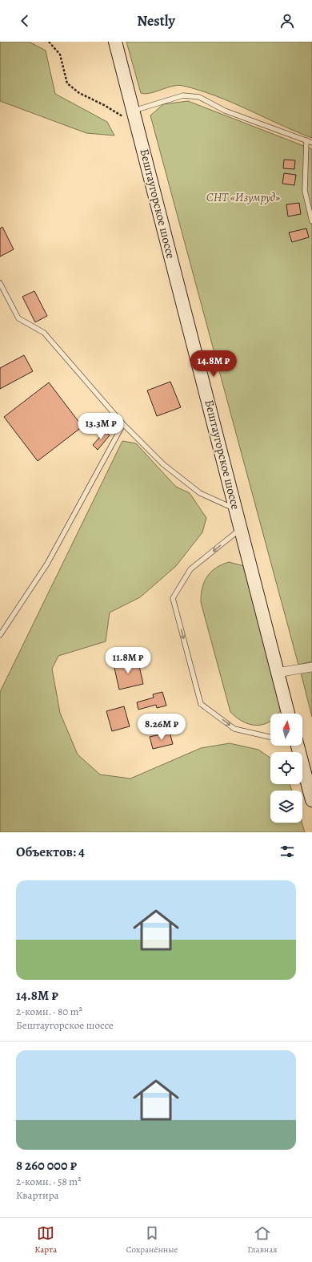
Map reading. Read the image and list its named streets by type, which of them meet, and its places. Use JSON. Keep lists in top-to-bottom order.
{
  "streets": {
    "street": ["Бештаугорское шоссе"]
  },
  "parks": ["СНТ «Изумруд»"],
  "north": "top",
  "page": {
    "header": "Nestly",
    "price": [
      "14.8M ₽",
      "13.3M ₽",
      "11.8M ₽",
      "8.26M ₽"
    ],
    "heading": "Объектов: 4",
    "list": [
      {
        "name": "14.8M ₽",
        "note": "2-комн. · 80 m² · Бештаугорское шоссе"
      },
      {
        "name": "8 260 000 ₽",
        "note": "2-комн. · 58 m² · Квартира"
      }
    ],
    "tabs": ["Карта", "Сохранённые", "Главная"]
  }
}
